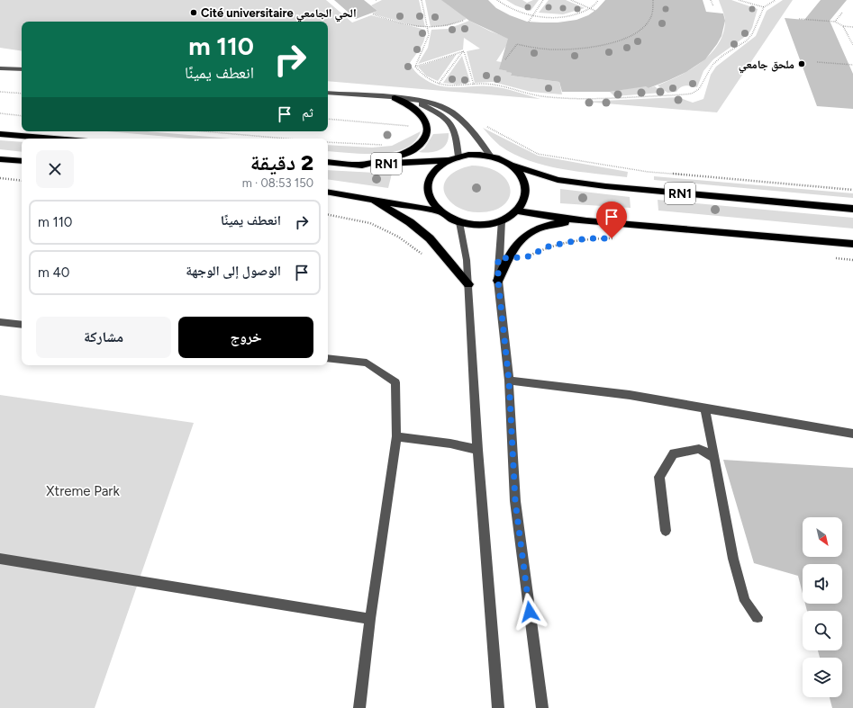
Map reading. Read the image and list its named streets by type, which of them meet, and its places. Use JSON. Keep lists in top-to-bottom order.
{
  "streets": {
    "highway": ["RN1"]
  },
  "parks": ["Xtreme Park"],
  "places": ["Cité universitaire الحي الجامعي", "ملحق جامعي"],
  "north": "bottom right",
  "page": {
    "turn": ["110 m", "انعطف يمينًا"],
    "then": "ثم",
    "heading": ["2 دقيقة", "150 m · 08:53"],
    "list": [
      {
        "name": "انعطف يمينًا",
        "value": "110 m"
      },
      {
        "name": "الوصول إلى الوجهة",
        "value": "40 m"
      }
    ],
    "buttons": ["خروج", "مشاركة"]
  }
}
